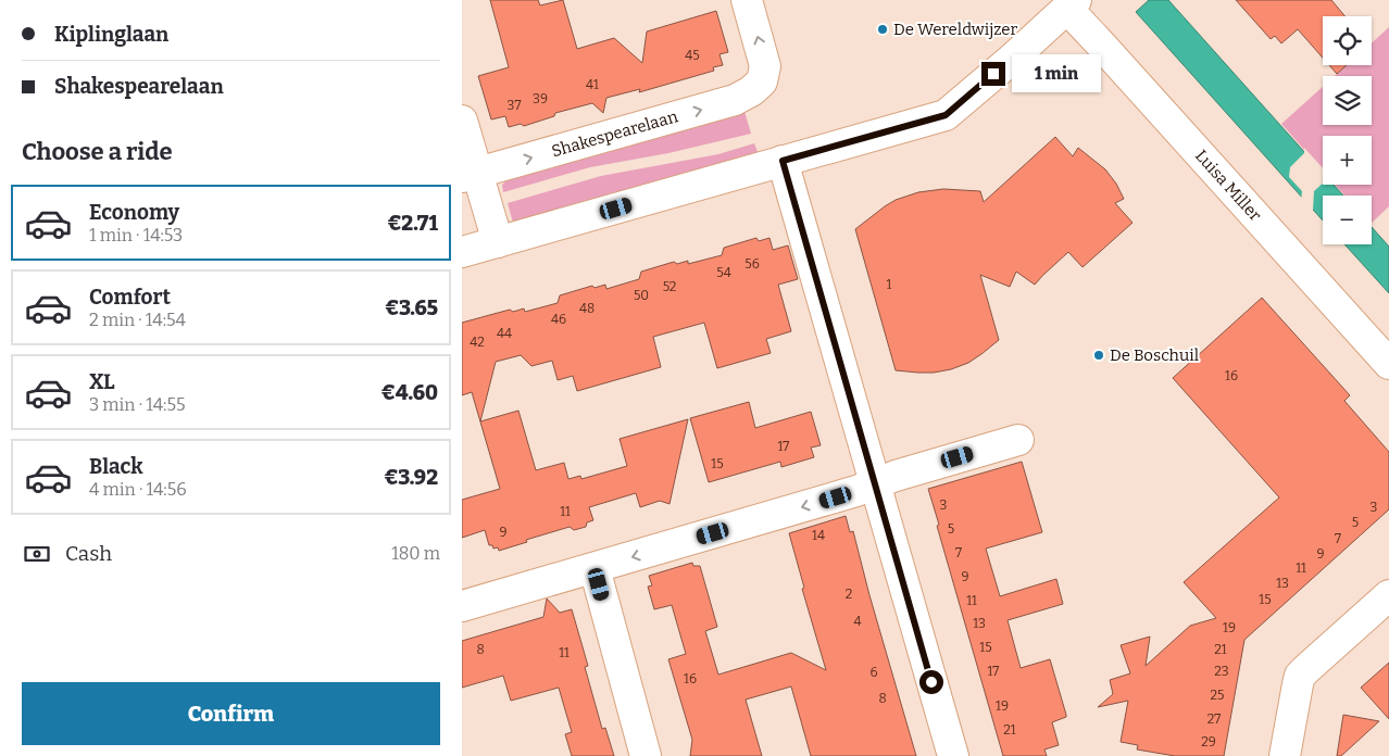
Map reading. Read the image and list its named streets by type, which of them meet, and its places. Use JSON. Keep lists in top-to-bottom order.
{
  "streets": {
    "street": ["Shakespearelaan", "Luisa Miller"]
  },
  "places": ["De Wereldwijzer", "De Boschuil"],
  "house_numbers": [
    "45",
    "41",
    "39",
    "37",
    "56",
    "54",
    "1",
    "52",
    "50",
    "48",
    "46",
    "44",
    "42",
    "16",
    "17",
    "15",
    "3",
    "3",
    "11",
    "5",
    "5",
    "9",
    "14",
    "7",
    "7",
    "9",
    "11",
    "9",
    "13",
    "2",
    "15",
    "11",
    "4",
    "13",
    "19",
    "15",
    "8",
    "21",
    "11",
    "17",
    "23",
    "6",
    "16",
    "25",
    "8",
    "19",
    "27",
    "21",
    "29"
  ],
  "page": {
    "banner": ["Kiplinglaan", "Shakespearelaan"],
    "map_buttons": ["+", "−"],
    "bubble": "1 min",
    "heading": "Choose a ride",
    "list": [
      {
        "name": "Economy",
        "note": "1 min · 14:53",
        "value": "€2.71"
      },
      {
        "name": "Comfort",
        "note": "2 min · 14:54",
        "value": "€3.65"
      },
      {
        "name": "XL",
        "note": "3 min · 14:55",
        "value": "€4.60"
      },
      {
        "name": "Black",
        "note": "4 min · 14:56",
        "value": "€3.92"
      }
    ],
    "pay": ["Cash", "180 m"],
    "buttons": "Confirm"
  }
}
